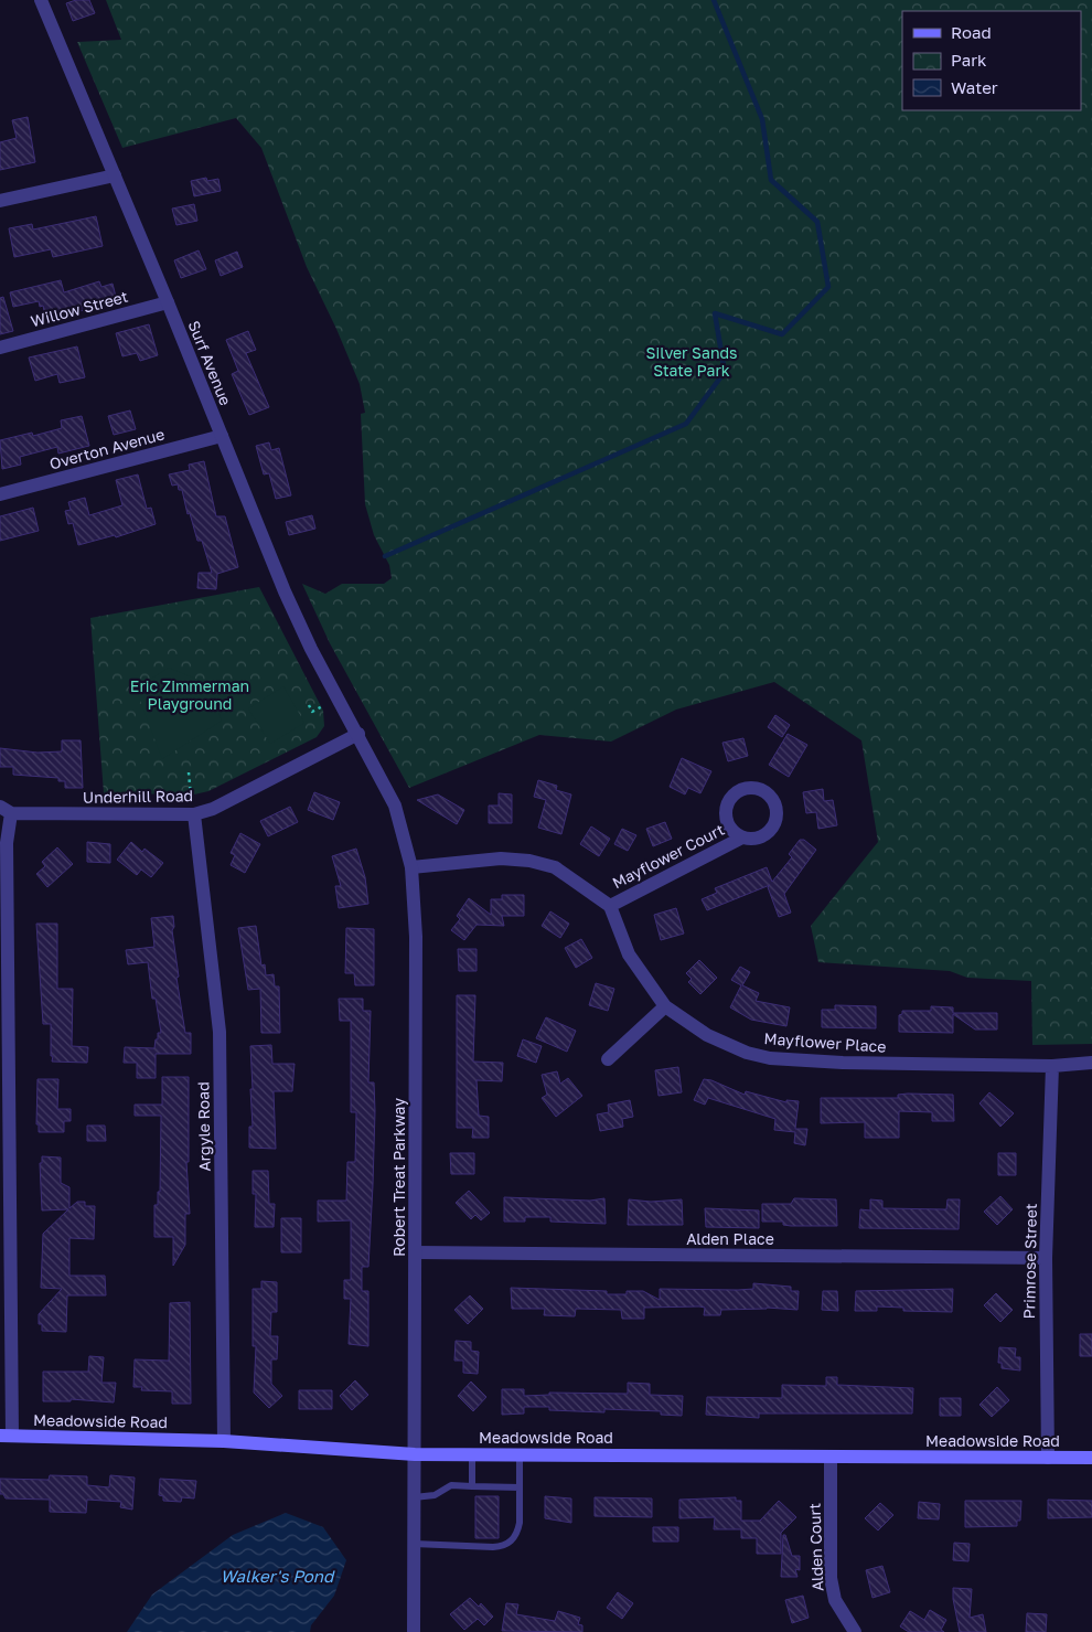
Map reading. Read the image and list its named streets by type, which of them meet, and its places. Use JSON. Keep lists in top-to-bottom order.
{
  "streets": {
    "main road": ["Meadowside Road"],
    "street": [
      "Willow Street",
      "Surf Avenue",
      "Overton Avenue",
      "Underhill Road",
      "Mayflower Court",
      "Mayflower Place",
      "Argyle Road",
      "Robert Treat Parkway",
      "Alden Place",
      "Primrose Street",
      "Alden Court"
    ]
  },
  "crossings": [
    ["Willow Street", "Surf Avenue"],
    ["Surf Avenue", "Overton Avenue"],
    ["Surf Avenue", "Underhill Road"],
    ["Surf Avenue", "Robert Treat Parkway"],
    ["Underhill Road", "Argyle Road"],
    ["Underhill Road", "Robert Treat Parkway"],
    ["Mayflower Court", "Mayflower Place"],
    ["Mayflower Place", "Primrose Street"],
    ["Argyle Road", "Meadowside Road"],
    ["Robert Treat Parkway", "Alden Place"],
    ["Robert Treat Parkway", "Meadowside Road"],
    ["Alden Place", "Primrose Street"],
    ["Primrose Street", "Meadowside Road"],
    ["Meadowside Road", "Alden Court"]
  ],
  "water": ["Walker's Pond"],
  "parks": ["Silver Sands State Park", "Eric Zimmerman Playground"],
  "legend": ["Road", "Park", "Water"]
}
